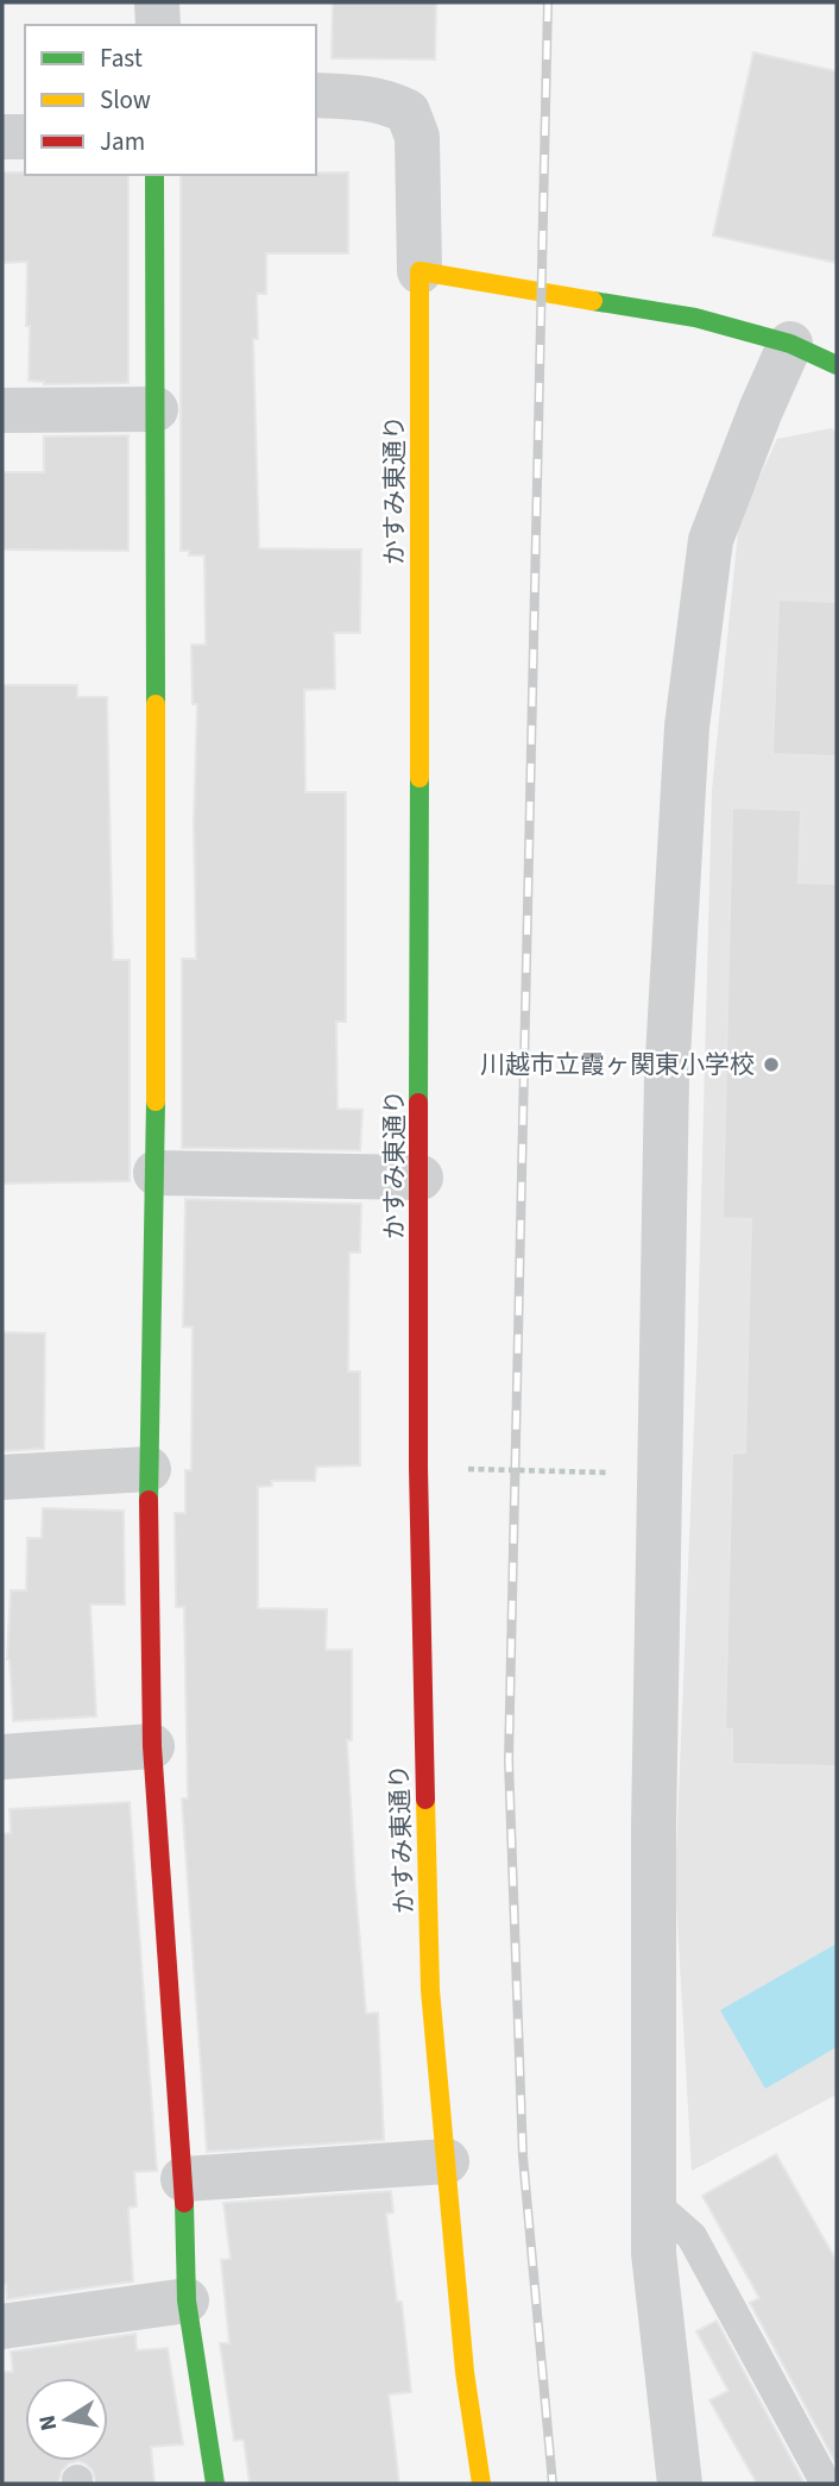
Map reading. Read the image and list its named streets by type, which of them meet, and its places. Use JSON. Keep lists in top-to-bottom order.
{
  "streets": {
    "street": ["かすみ東通り"]
  },
  "places": ["川越市立霞ヶ関東小学校"],
  "legend": ["Fast", "Slow", "Jam"],
  "north": "left"
}
